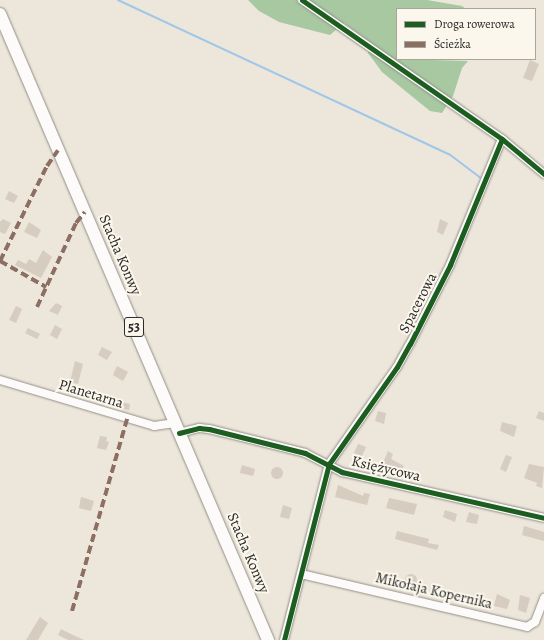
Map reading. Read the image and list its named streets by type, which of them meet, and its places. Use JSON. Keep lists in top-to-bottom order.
{
  "streets": {
    "main road": ["Stacha Konwy", "53"],
    "street": [
      "Spacerowa",
      "Planetarna",
      "Księżycowa",
      "Mikołaja Kopernika"
    ]
  },
  "crossings": [
    ["Stacha Konwy", "Planetarna"],
    ["Stacha Konwy", "Księżycowa"],
    ["Spacerowa", "Księżycowa"],
    ["Planetarna", "Księżycowa"]
  ],
  "legend": ["Droga rowerowa", "Ścieżka"]
}
